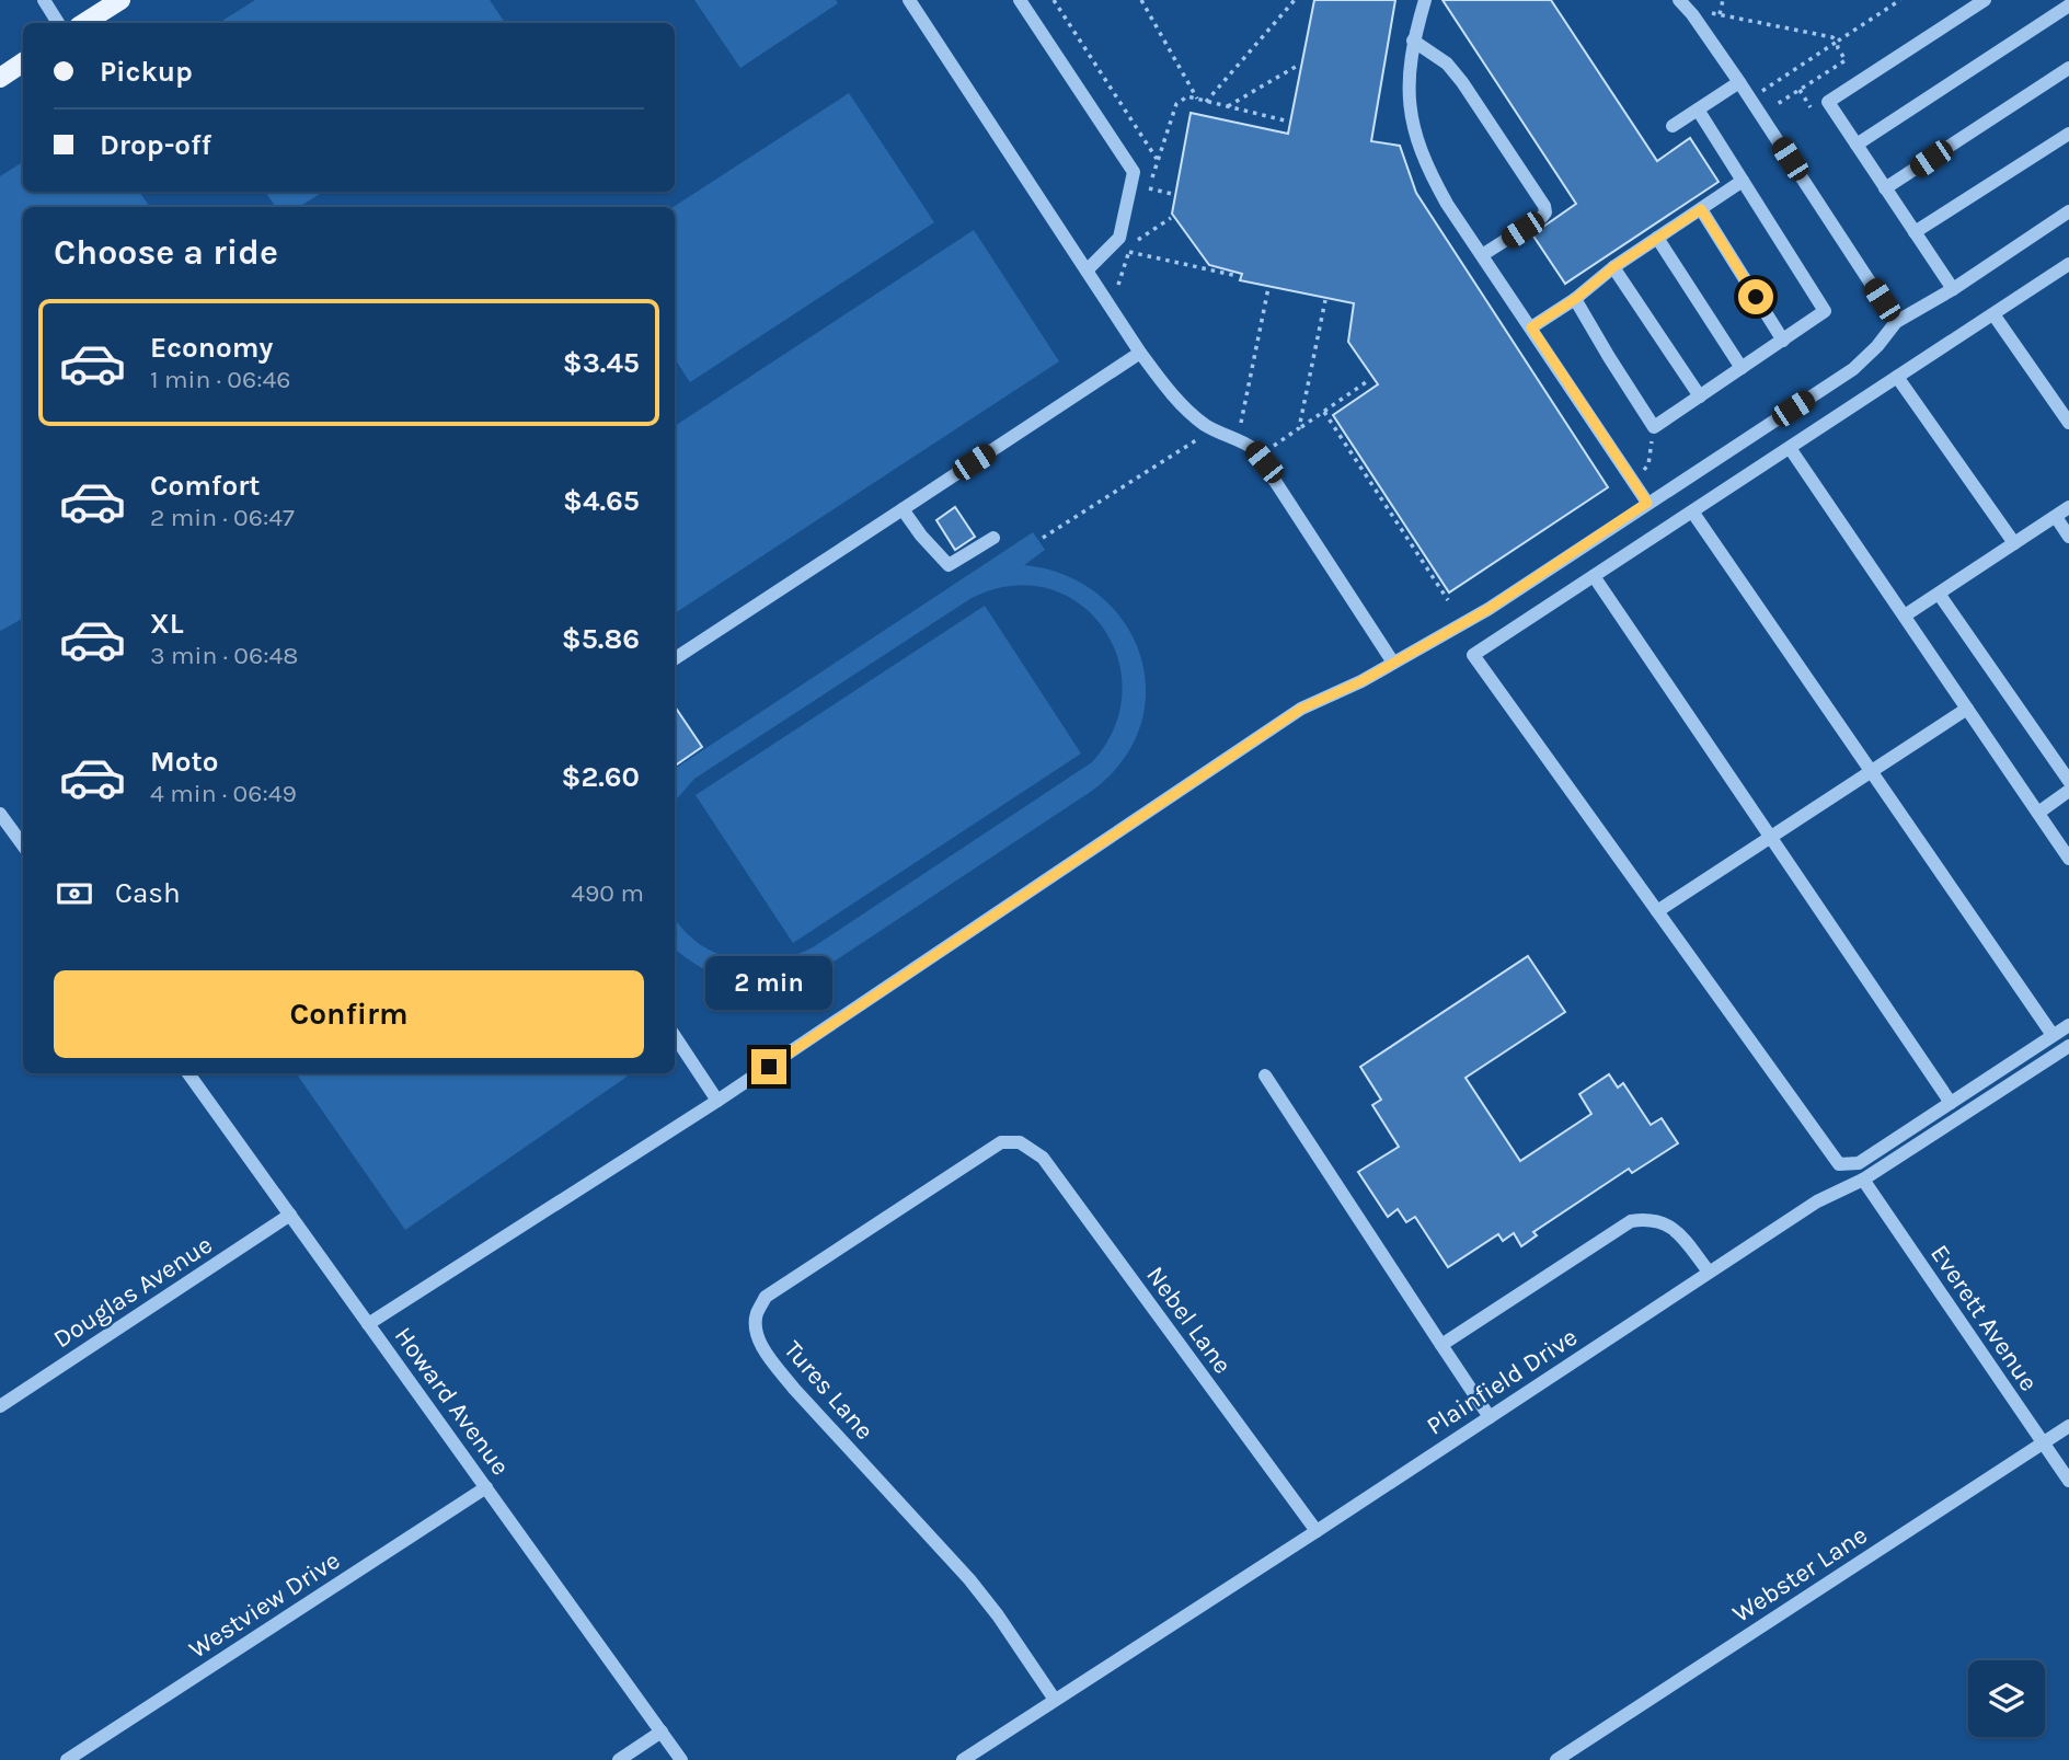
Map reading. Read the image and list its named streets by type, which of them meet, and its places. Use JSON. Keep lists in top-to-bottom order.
{
  "streets": {
    "street": [
      "Douglas Avenue",
      "Everett Avenue",
      "Nebel Lane",
      "Plainfield Drive",
      "Tures Lane",
      "Howard Avenue",
      "Webster Lane",
      "Westview Drive"
    ]
  },
  "crossings": [
    ["Douglas Avenue", "Howard Avenue"],
    ["Everett Avenue", "Plainfield Drive"],
    ["Everett Avenue", "Webster Lane"],
    ["Nebel Lane", "Plainfield Drive"],
    ["Nebel Lane", "Tures Lane"],
    ["Plainfield Drive", "Tures Lane"],
    ["Howard Avenue", "Westview Drive"]
  ],
  "page": {
    "banner": ["Pickup", "Drop-off"],
    "heading": "Choose a ride",
    "list": [
      {
        "name": "Economy",
        "note": "1 min · 06:46",
        "value": "$3.45"
      },
      {
        "name": "Comfort",
        "note": "2 min · 06:47",
        "value": "$4.65"
      },
      {
        "name": "XL",
        "note": "3 min · 06:48",
        "value": "$5.86"
      },
      {
        "name": "Moto",
        "note": "4 min · 06:49",
        "value": "$2.60"
      }
    ],
    "pay": ["Cash", "490 m"],
    "buttons": "Confirm",
    "bubble": "2 min"
  }
}
